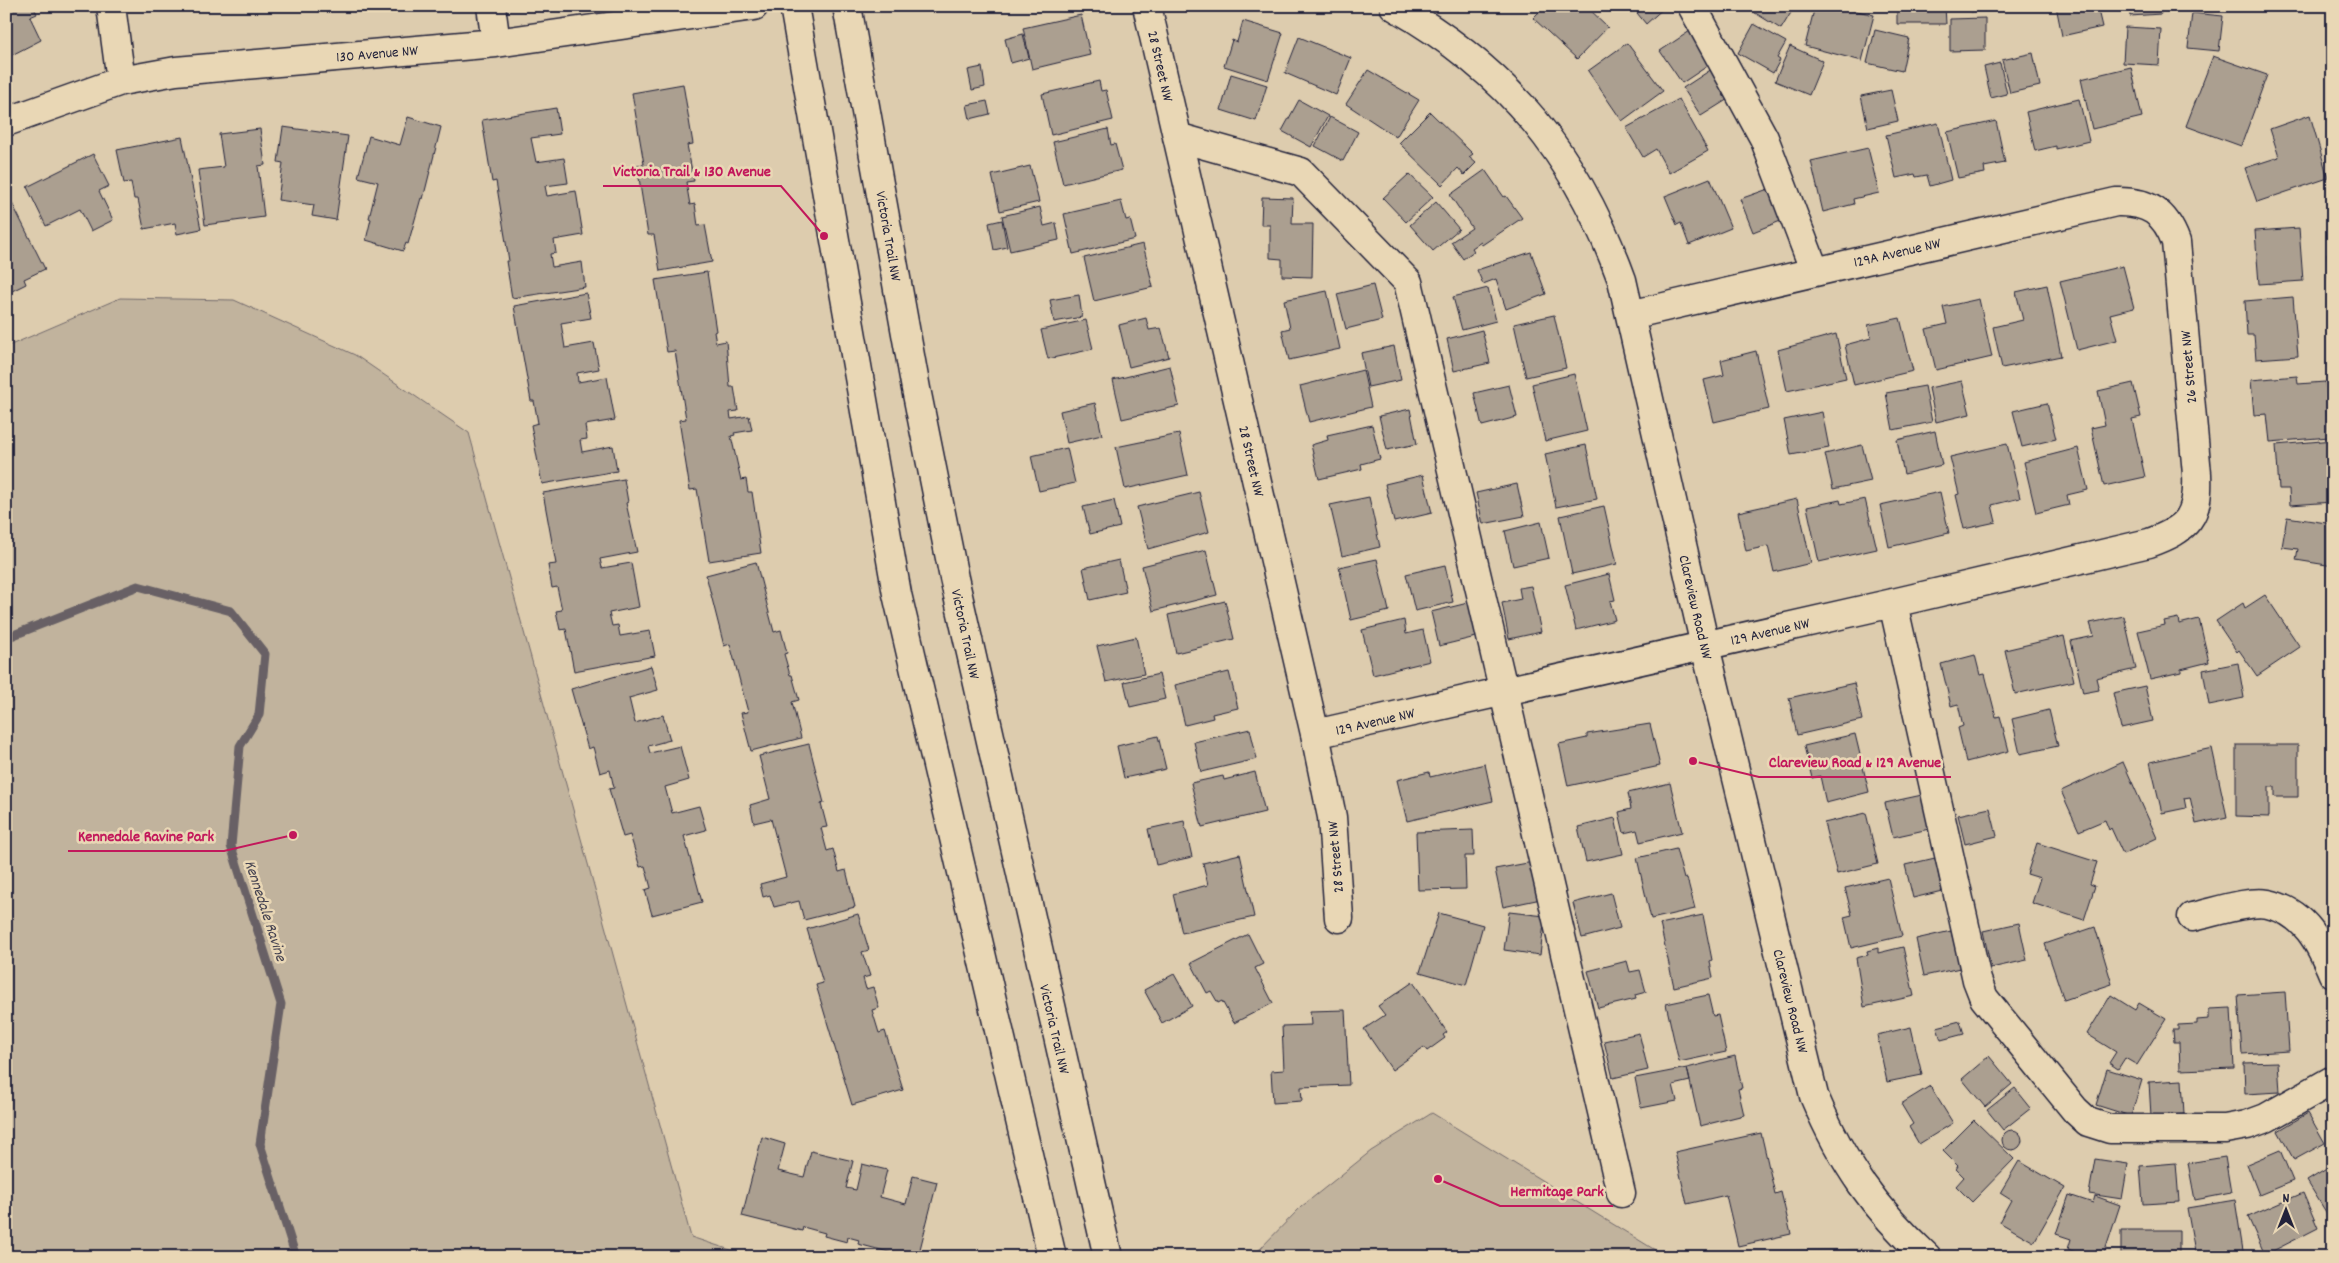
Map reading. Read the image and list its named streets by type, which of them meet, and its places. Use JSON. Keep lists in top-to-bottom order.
{
  "streets": {
    "street": [
      "130 Avenue NW",
      "28 Street NW",
      "Victoria Trail NW",
      "129A Avenue NW",
      "26 Street NW",
      "Clareview Road NW",
      "129 Avenue NW"
    ]
  },
  "crossings": [
    ["28 Street NW", "129 Avenue NW"],
    ["129A Avenue NW", "26 Street NW"],
    ["129A Avenue NW", "Clareview Road NW"],
    ["26 Street NW", "129 Avenue NW"],
    ["Clareview Road NW", "129 Avenue NW"]
  ],
  "water": ["Kennedale Ravine"],
  "places": [
    "Victoria Trail & 130 Avenue",
    "Clareview Road & 129 Avenue",
    "Kennedale Ravine Park",
    "Hermitage Park"
  ],
  "north": "top"
}
